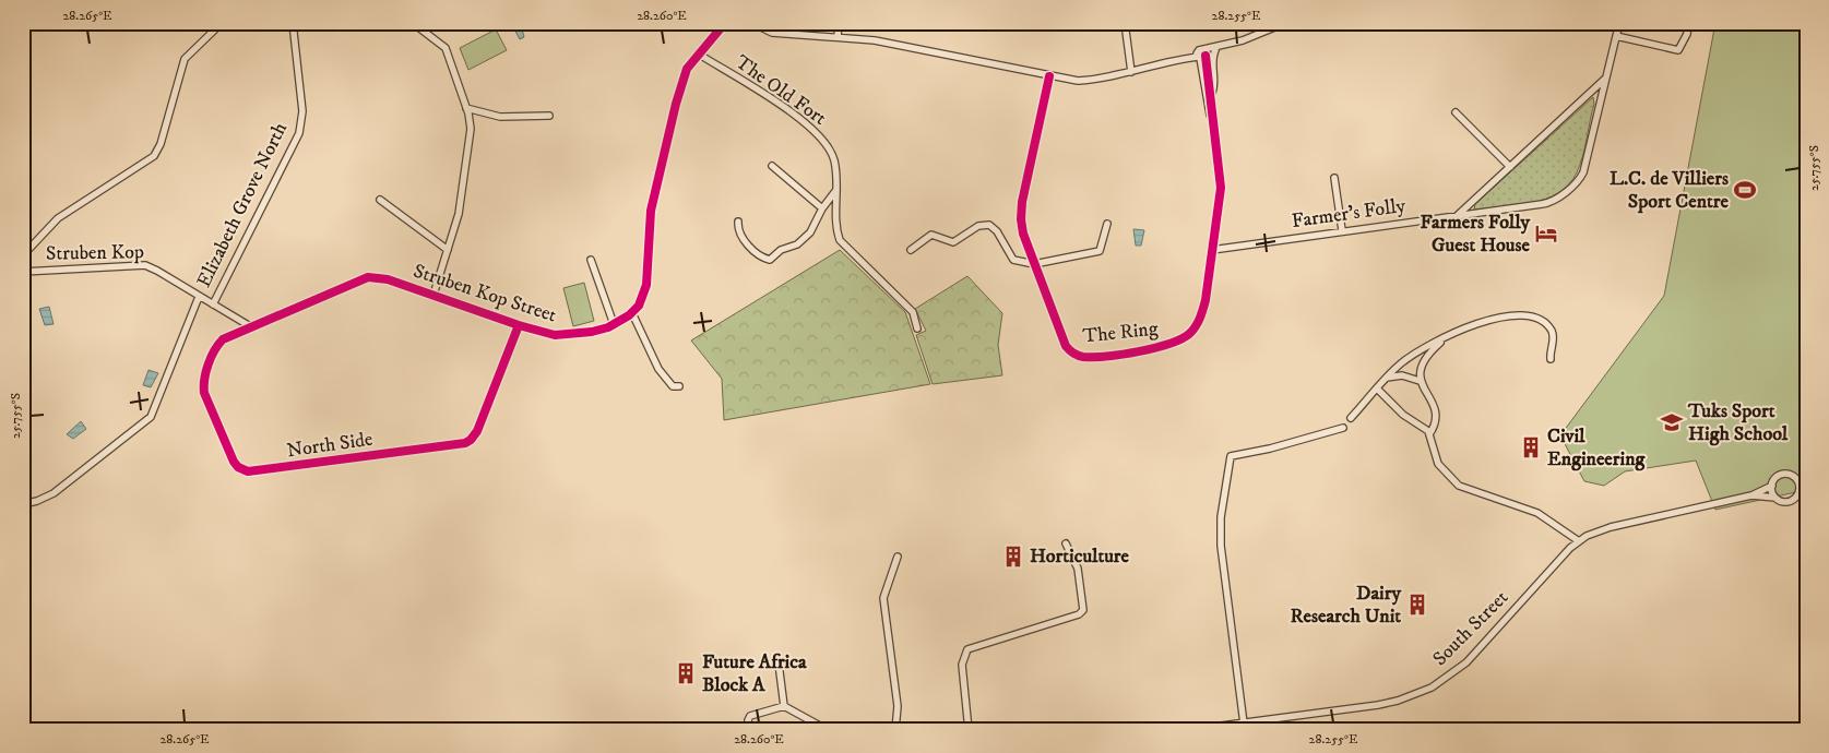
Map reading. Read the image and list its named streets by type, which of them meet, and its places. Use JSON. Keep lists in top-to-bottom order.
{
  "streets": {
    "street": [
      "The Old Fort",
      "Elizabeth Grove North",
      "Farmer's Folly",
      "Struben Kop",
      "Struben Kop Street",
      "The Ring",
      "North Side",
      "South Street"
    ]
  },
  "crossings": [
    ["Elizabeth Grove North", "Struben Kop"],
    ["Farmer's Folly", "The Ring"],
    ["Struben Kop", "Struben Kop Street"],
    ["Struben Kop", "North Side"],
    ["Struben Kop Street", "North Side"]
  ],
  "places": {
    "sports": ["L.C. de Villiers Sport Centre"],
    "hotel": ["Farmers Folly Guest House"],
    "school or university": ["Tuks Sport High School"],
    "building": [
      "Civil Engineering",
      "Horticulture",
      "Dairy Research Unit",
      "Future Africa Block A"
    ]
  },
  "coordinates": [
    "28.265°E",
    "28.260°E",
    "28.255°E",
    "25.755°S"
  ]
}
